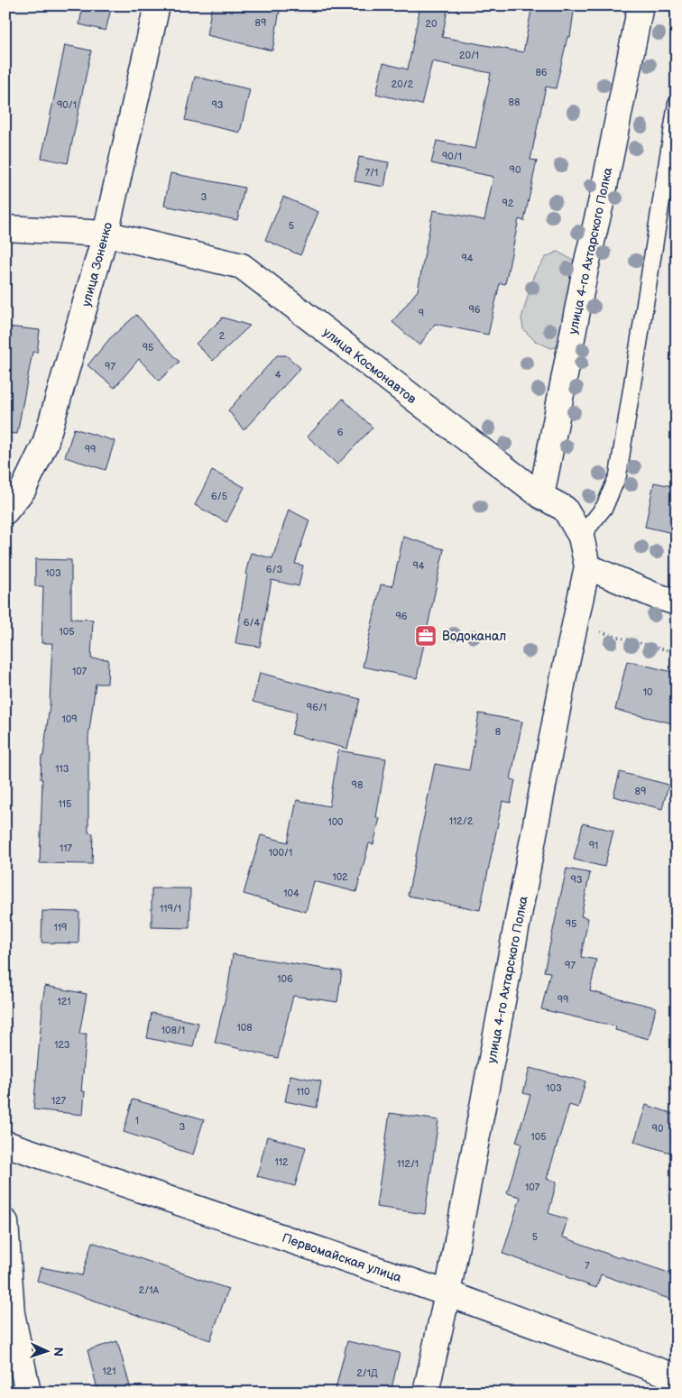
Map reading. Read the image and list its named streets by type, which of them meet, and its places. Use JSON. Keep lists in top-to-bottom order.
{
  "streets": {
    "street": [
      "улица 4-го Ахтарского Полка",
      "улица Зоненко",
      "улица Космонавтов",
      "Первомайская улица"
    ]
  },
  "crossings": [
    ["улица 4-го Ахтарского Полка", "улица Космонавтов"],
    ["улица 4-го Ахтарского Полка", "Первомайская улица"],
    ["улица Зоненко", "улица Космонавтов"]
  ],
  "places": {
    "office": ["Водоканал"]
  },
  "house_numbers": [
    "89",
    "20",
    "20/1",
    "86",
    "20/2",
    "88",
    "90/1",
    "93",
    "90/1",
    "90",
    "7/1",
    "3",
    "92",
    "5",
    "94",
    "96",
    "9",
    "2",
    "95",
    "97",
    "4",
    "6",
    "99",
    "6/5",
    "94",
    "6/3",
    "103",
    "96",
    "6/4",
    "105",
    "107",
    "10",
    "96/1",
    "109",
    "8",
    "113",
    "98",
    "89",
    "115",
    "112/2",
    "100",
    "91",
    "117",
    "100/1",
    "102",
    "93",
    "104",
    "119/1",
    "95",
    "119",
    "97",
    "106",
    "99",
    "121",
    "108",
    "108/1",
    "123",
    "103",
    "110",
    "127",
    "1",
    "3",
    "90",
    "105",
    "112",
    "112/1",
    "107",
    "5",
    "7",
    "2/1А",
    "121",
    "2/1Д"
  ],
  "north": "right"
}
